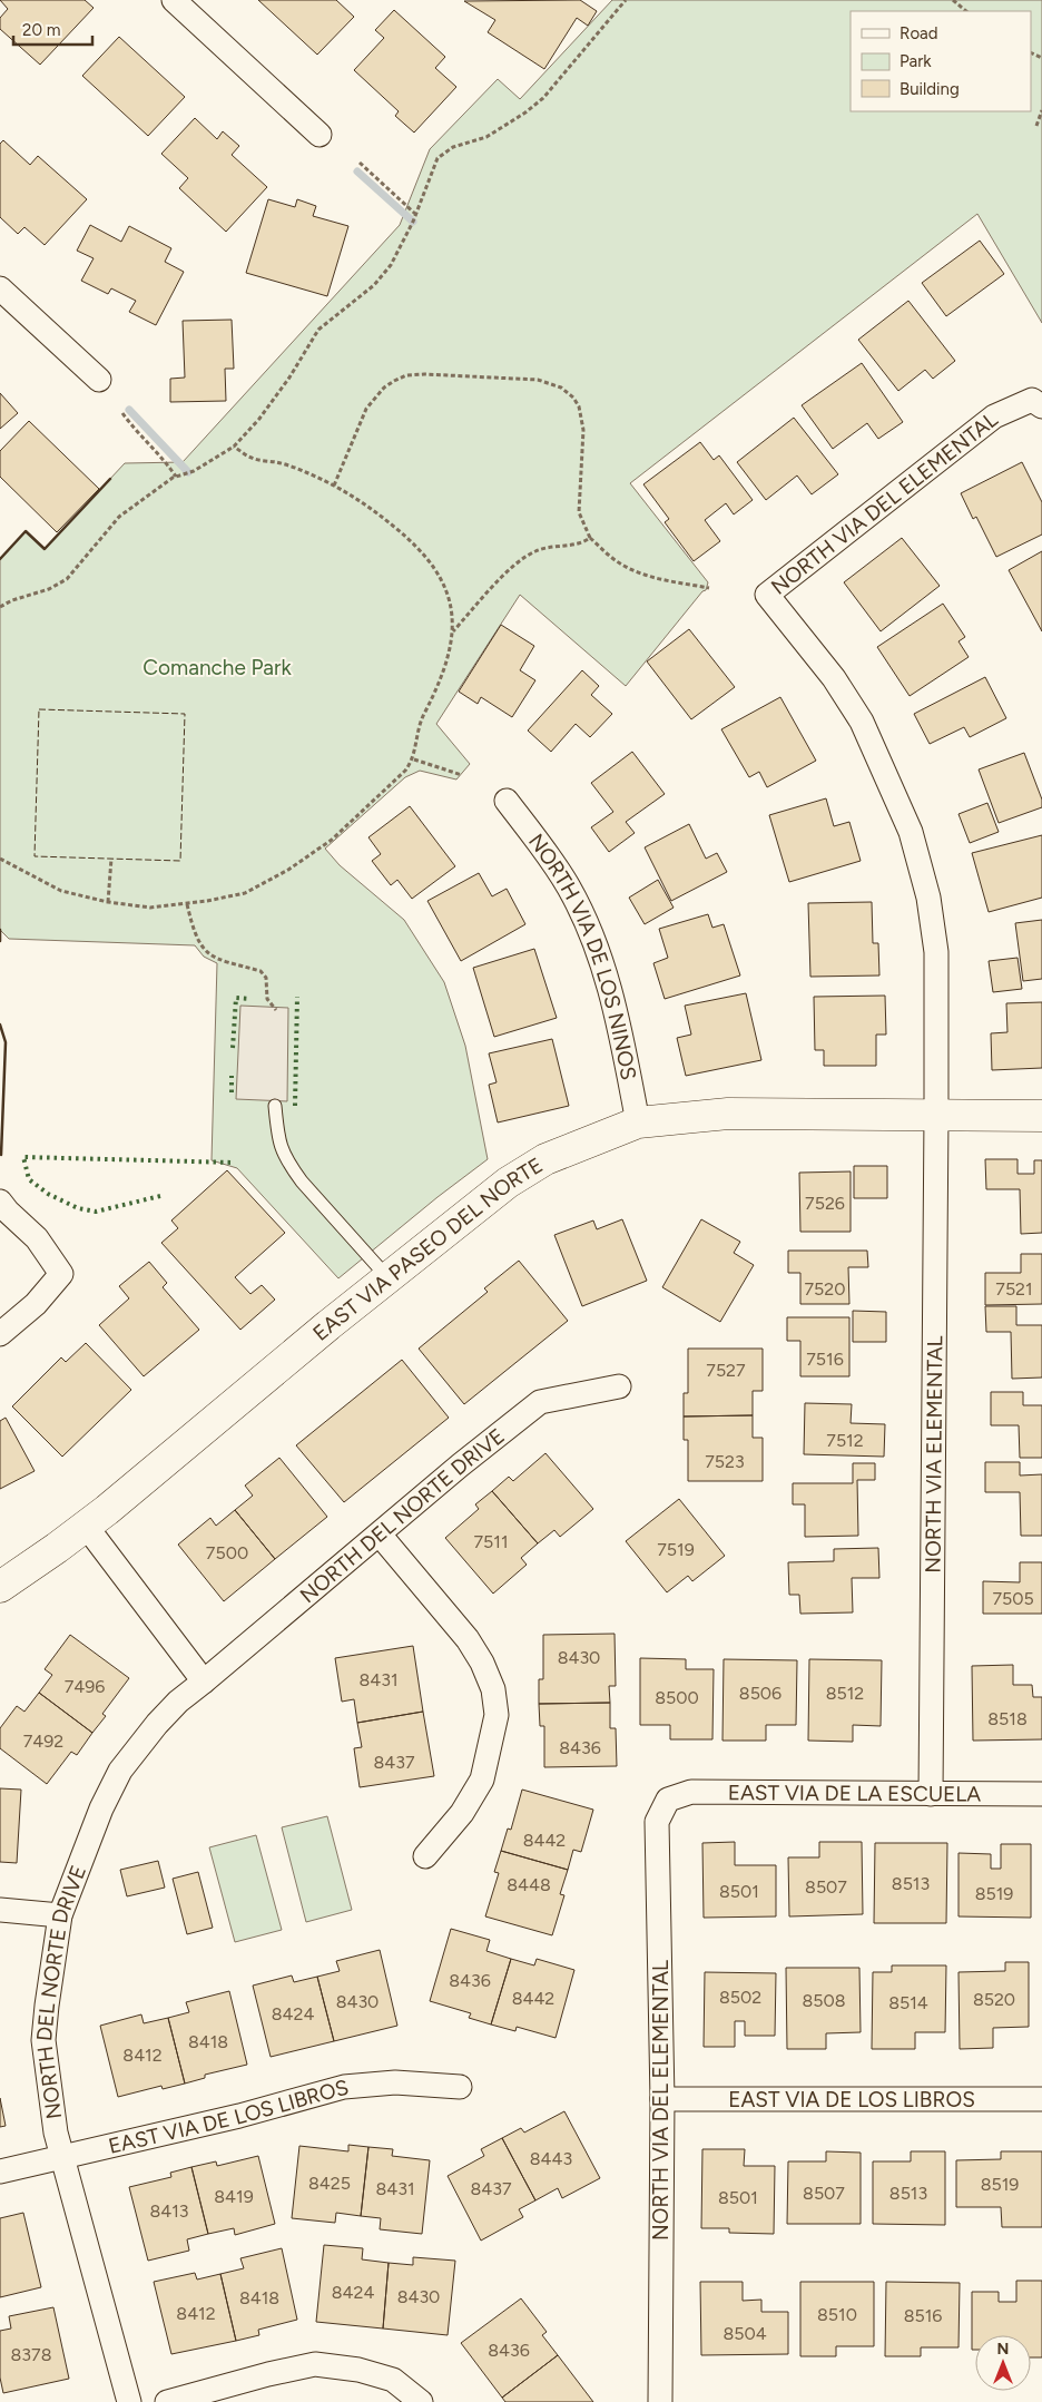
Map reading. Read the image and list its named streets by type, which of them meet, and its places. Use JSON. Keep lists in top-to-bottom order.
{
  "streets": {
    "street": [
      "NORTH VIA DEL ELEMENTAL",
      "NORTH VIA DE LOS NINOS",
      "EAST VIA PASEO DEL NORTE",
      "NORTH VIA ELEMENTAL",
      "NORTH DEL NORTE DRIVE",
      "EAST VIA DE LA ESCUELA",
      "EAST VIA DE LOS LIBROS"
    ]
  },
  "crossings": [
    ["NORTH VIA DEL ELEMENTAL", "EAST VIA PASEO DEL NORTE"],
    ["NORTH VIA DEL ELEMENTAL", "NORTH VIA ELEMENTAL"],
    ["NORTH VIA DEL ELEMENTAL", "EAST VIA DE LA ESCUELA"],
    ["NORTH VIA DEL ELEMENTAL", "EAST VIA DE LOS LIBROS"],
    ["NORTH VIA DE LOS NINOS", "EAST VIA PASEO DEL NORTE"],
    ["EAST VIA PASEO DEL NORTE", "NORTH VIA ELEMENTAL"],
    ["NORTH VIA ELEMENTAL", "EAST VIA DE LA ESCUELA"],
    ["NORTH DEL NORTE DRIVE", "EAST VIA DE LOS LIBROS"]
  ],
  "parks": ["Comanche Park"],
  "house_numbers": [
    "7526",
    "7520",
    "7521",
    "7516",
    "7527",
    "7512",
    "7523",
    "7511",
    "7519",
    "7500",
    "7505",
    "8430",
    "8431",
    "7496",
    "8506",
    "8512",
    "8500",
    "8518",
    "7492",
    "8436",
    "8437",
    "8442",
    "8513",
    "8448",
    "8507",
    "8501",
    "8519",
    "8436",
    "8502",
    "8442",
    "8520",
    "8508",
    "8430",
    "8514",
    "8424",
    "8418",
    "8412",
    "8443",
    "8425",
    "8519",
    "8431",
    "8437",
    "8507",
    "8513",
    "8419",
    "8501",
    "8413",
    "8424",
    "8430",
    "8418",
    "8412",
    "8510",
    "8516",
    "8504",
    "8436",
    "8378"
  ],
  "legend": ["Road", "Park", "Building"],
  "scale_bar": "20 m",
  "north": "top"
}
